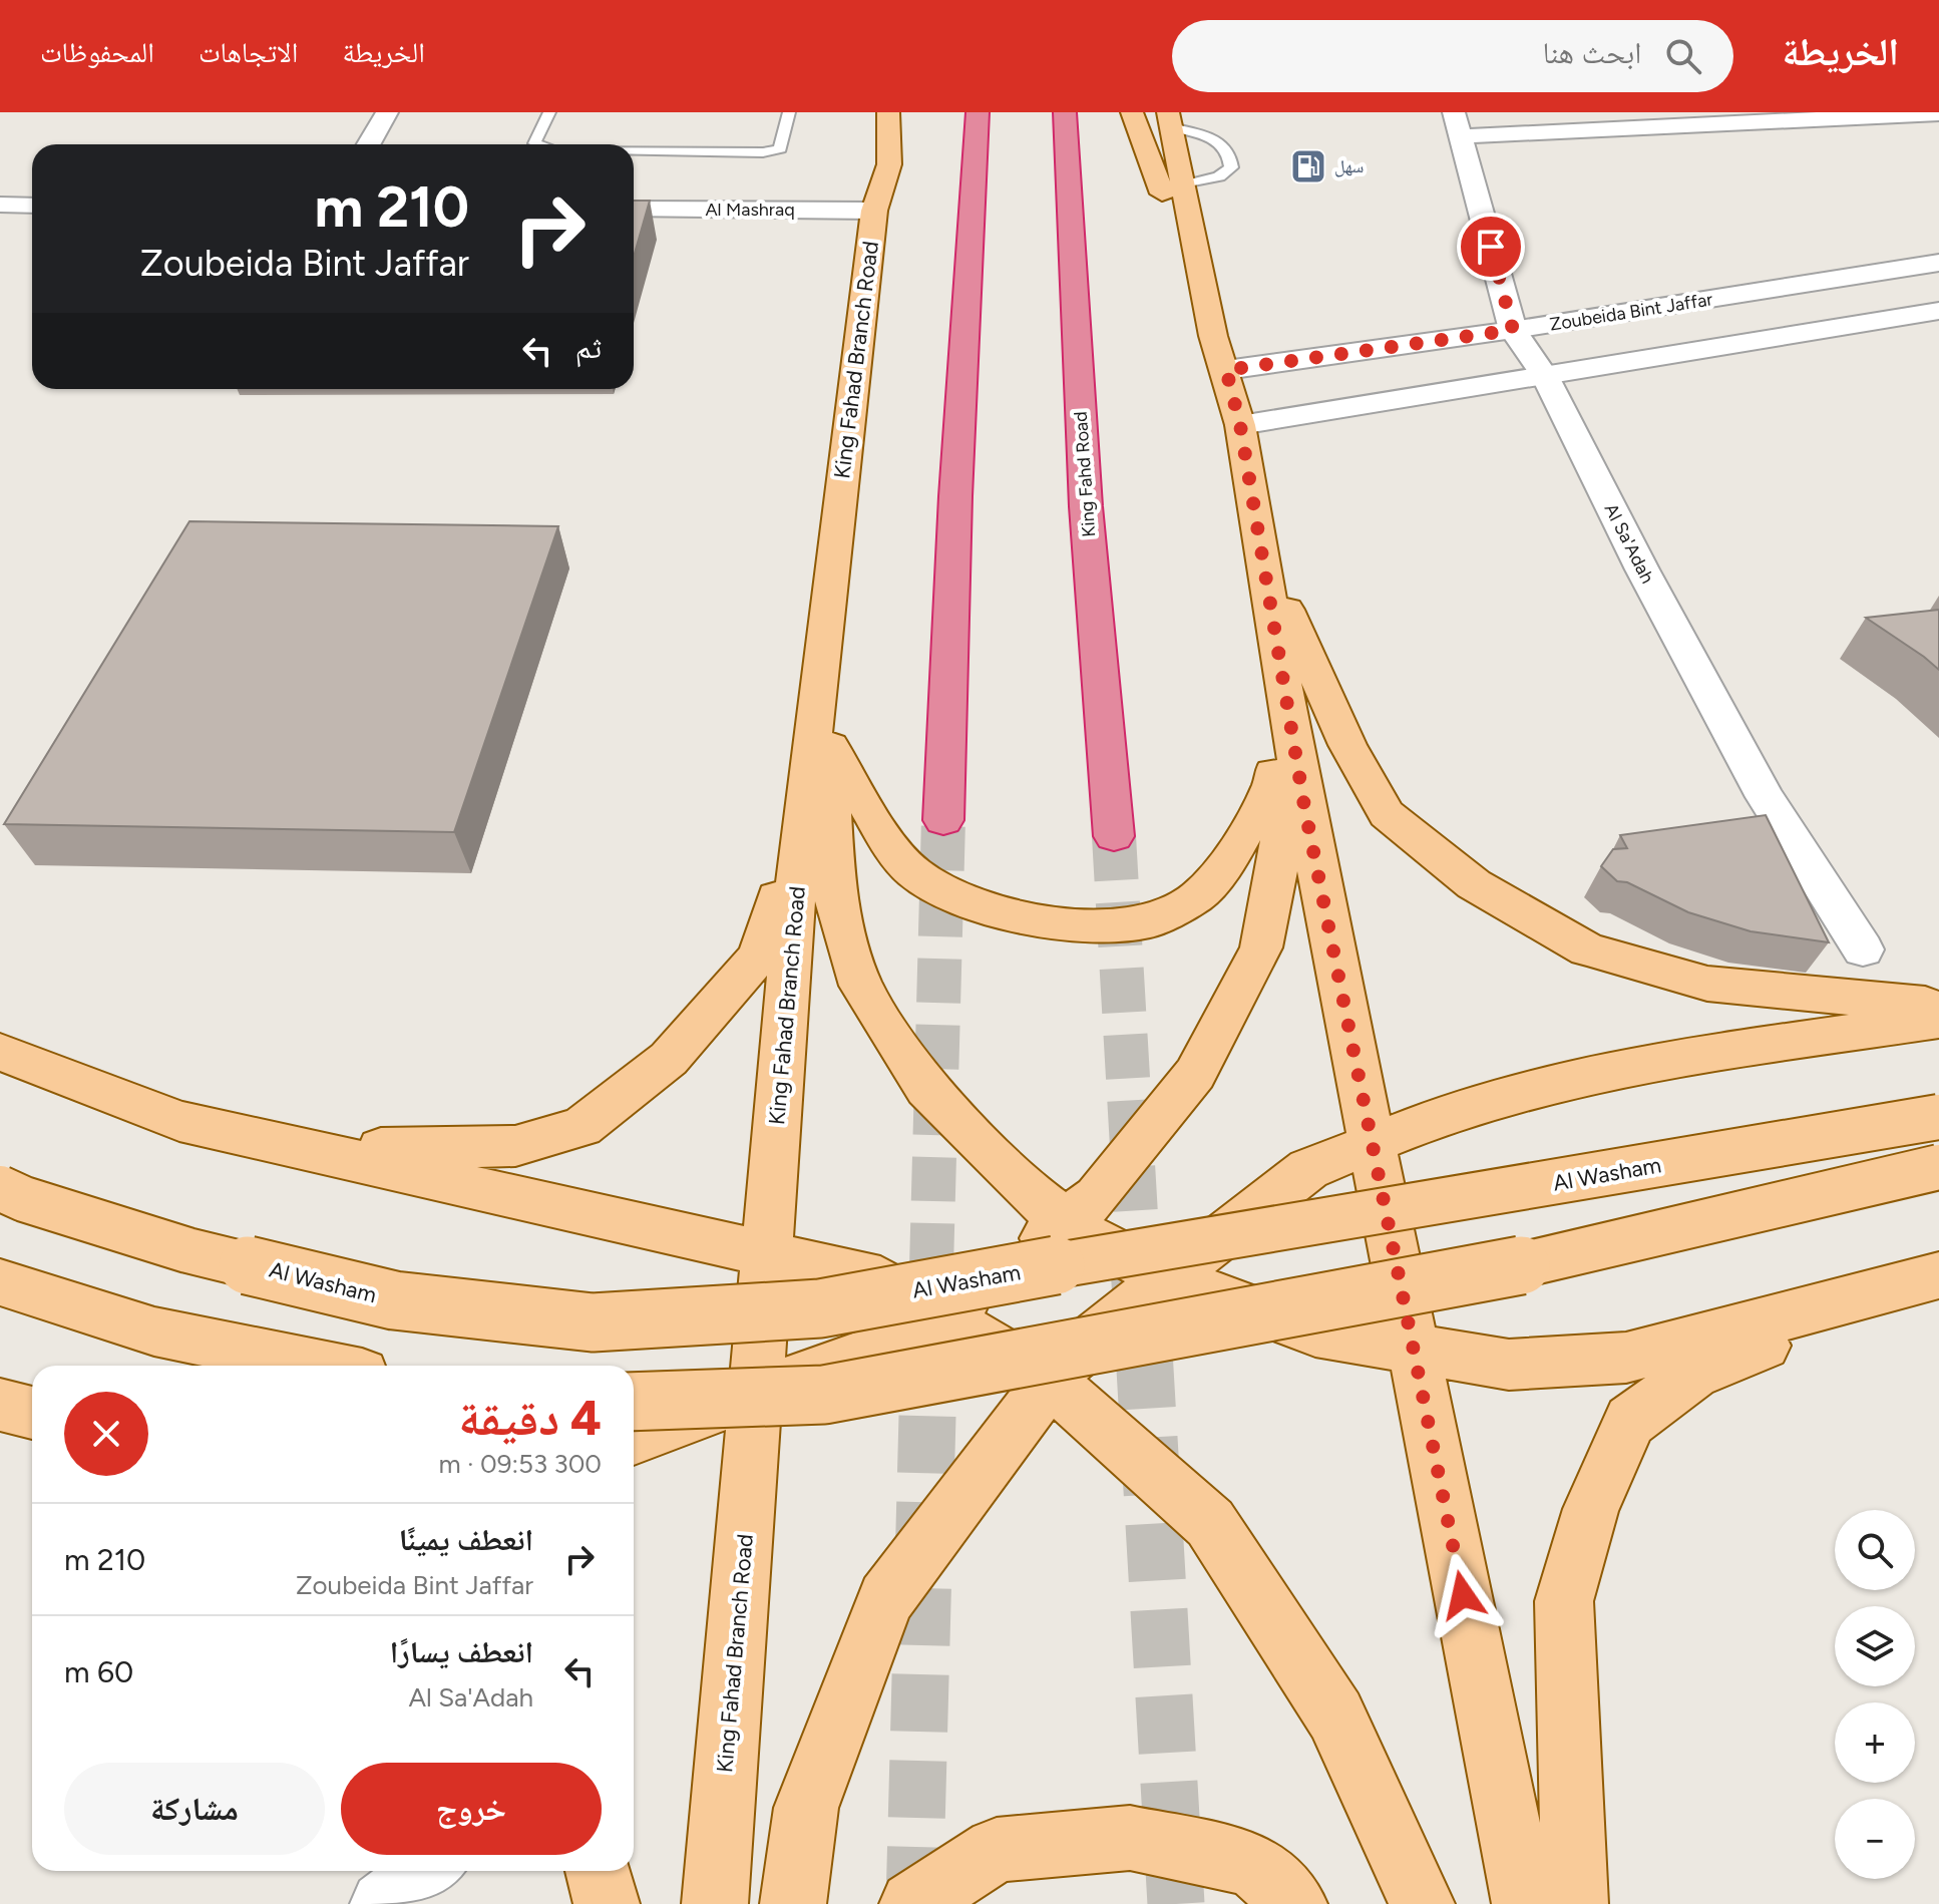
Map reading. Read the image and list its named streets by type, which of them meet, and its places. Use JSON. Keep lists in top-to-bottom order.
{
  "streets": {
    "highway": ["King Fahd Road"],
    "main road": ["King Fahad Branch Road", "Al Washam"],
    "street": ["Al Mashraq", "Zoubeida Bint Jaffar", "Al Sa'Adah"]
  },
  "crossings": [
    ["Al Mashraq", "King Fahad Branch Road"],
    ["Zoubeida Bint Jaffar", "Al Sa'Adah"]
  ],
  "places": {
    "fuel station": ["سهل"]
  },
  "page": {
    "header": "الخريطة",
    "search": "ابحث هنا",
    "nav": ["الخريطة", "الاتجاهات", "المحفوظات"],
    "turn": ["210 m", "Zoubeida Bint Jaffar"],
    "then": "ثم",
    "heading": ["4 دقيقة", "300 m · 09:53"],
    "list": [
      {
        "name": "انعطف يمينًا",
        "note": "Zoubeida Bint Jaffar",
        "value": "210 m"
      },
      {
        "name": "انعطف يسارًا",
        "note": "Al Sa'Adah",
        "value": "60 m"
      }
    ],
    "map_buttons": ["+", "−"],
    "buttons": ["خروج", "مشاركة"]
  }
}
